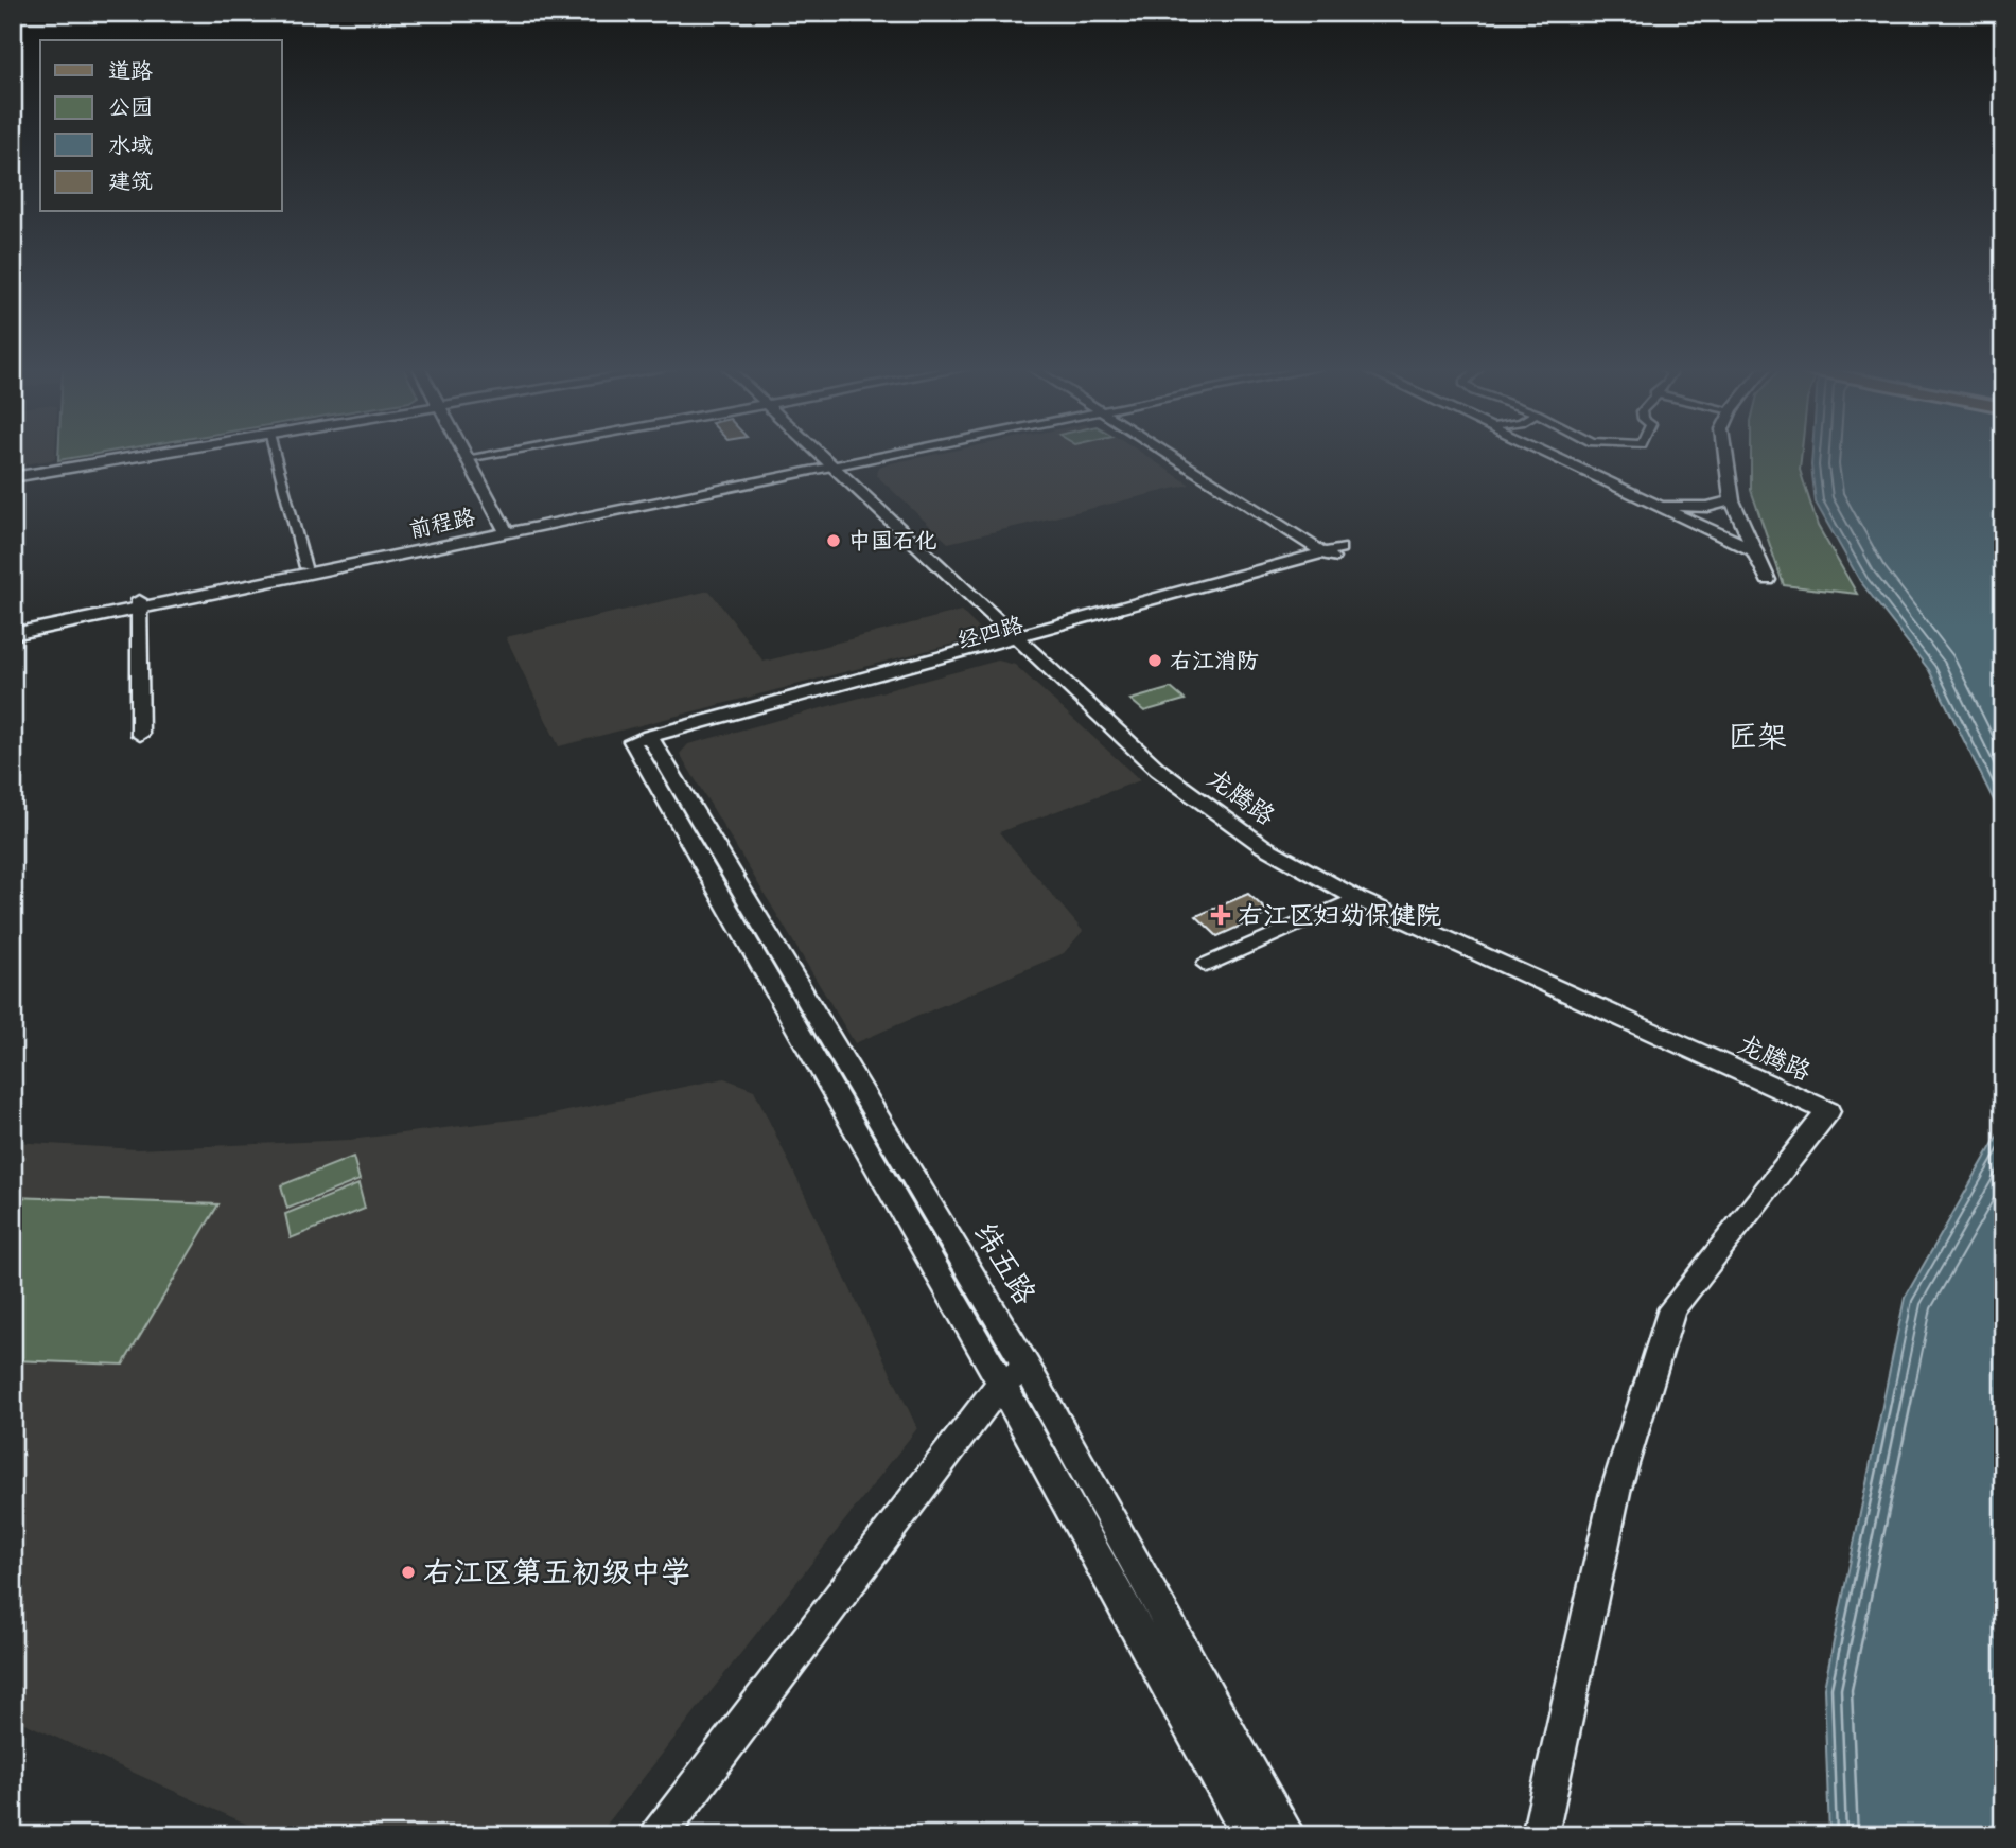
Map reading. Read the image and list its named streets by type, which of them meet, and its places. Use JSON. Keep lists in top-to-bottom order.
{
  "streets": {
    "main road": ["前程路"],
    "street": ["经四路", "龙腾路"]
  },
  "crossings": [
    ["前程路", "龙腾路"],
    ["经四路", "龙腾路"]
  ],
  "districts": ["匠架"],
  "places": {
    "other": ["中国石化", "右江消防", "右江区第五初级中学"],
    "health": ["右江区妇幼保健院"]
  },
  "legend": [
    "道路",
    "公园",
    "水域",
    "建筑"
  ]
}
